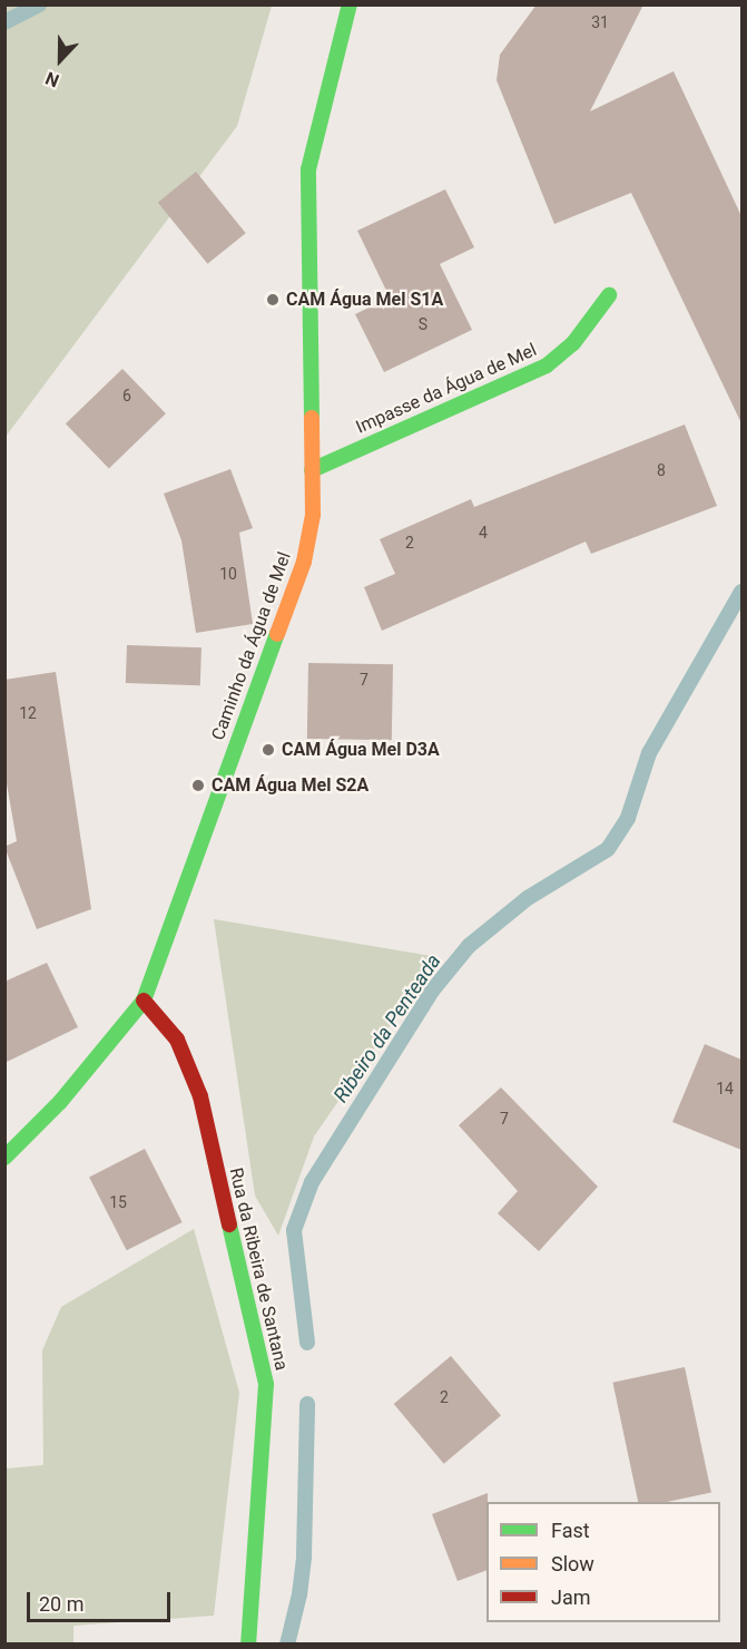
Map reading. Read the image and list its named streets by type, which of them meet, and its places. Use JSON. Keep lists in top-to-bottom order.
{
  "streets": {
    "street": ["Impasse da Água de Mel", "Caminho da Água de Mel", "Rua da Ribeira de Santana"]
  },
  "crossings": [
    ["Impasse da Água de Mel", "Caminho da Água de Mel"],
    ["Caminho da Água de Mel", "Rua da Ribeira de Santana"]
  ],
  "water": ["Ribeiro da Penteada"],
  "places": ["CAM Água Mel S1A", "CAM Água Mel D3A", "CAM Água Mel S2A"],
  "house_numbers": [
    "31",
    "S",
    "6",
    "8",
    "4",
    "2",
    "10",
    "7",
    "12",
    "14",
    "7",
    "15",
    "2"
  ],
  "legend": ["Fast", "Slow", "Jam"],
  "scale_bar": "20 m",
  "north": "bottom"
}
